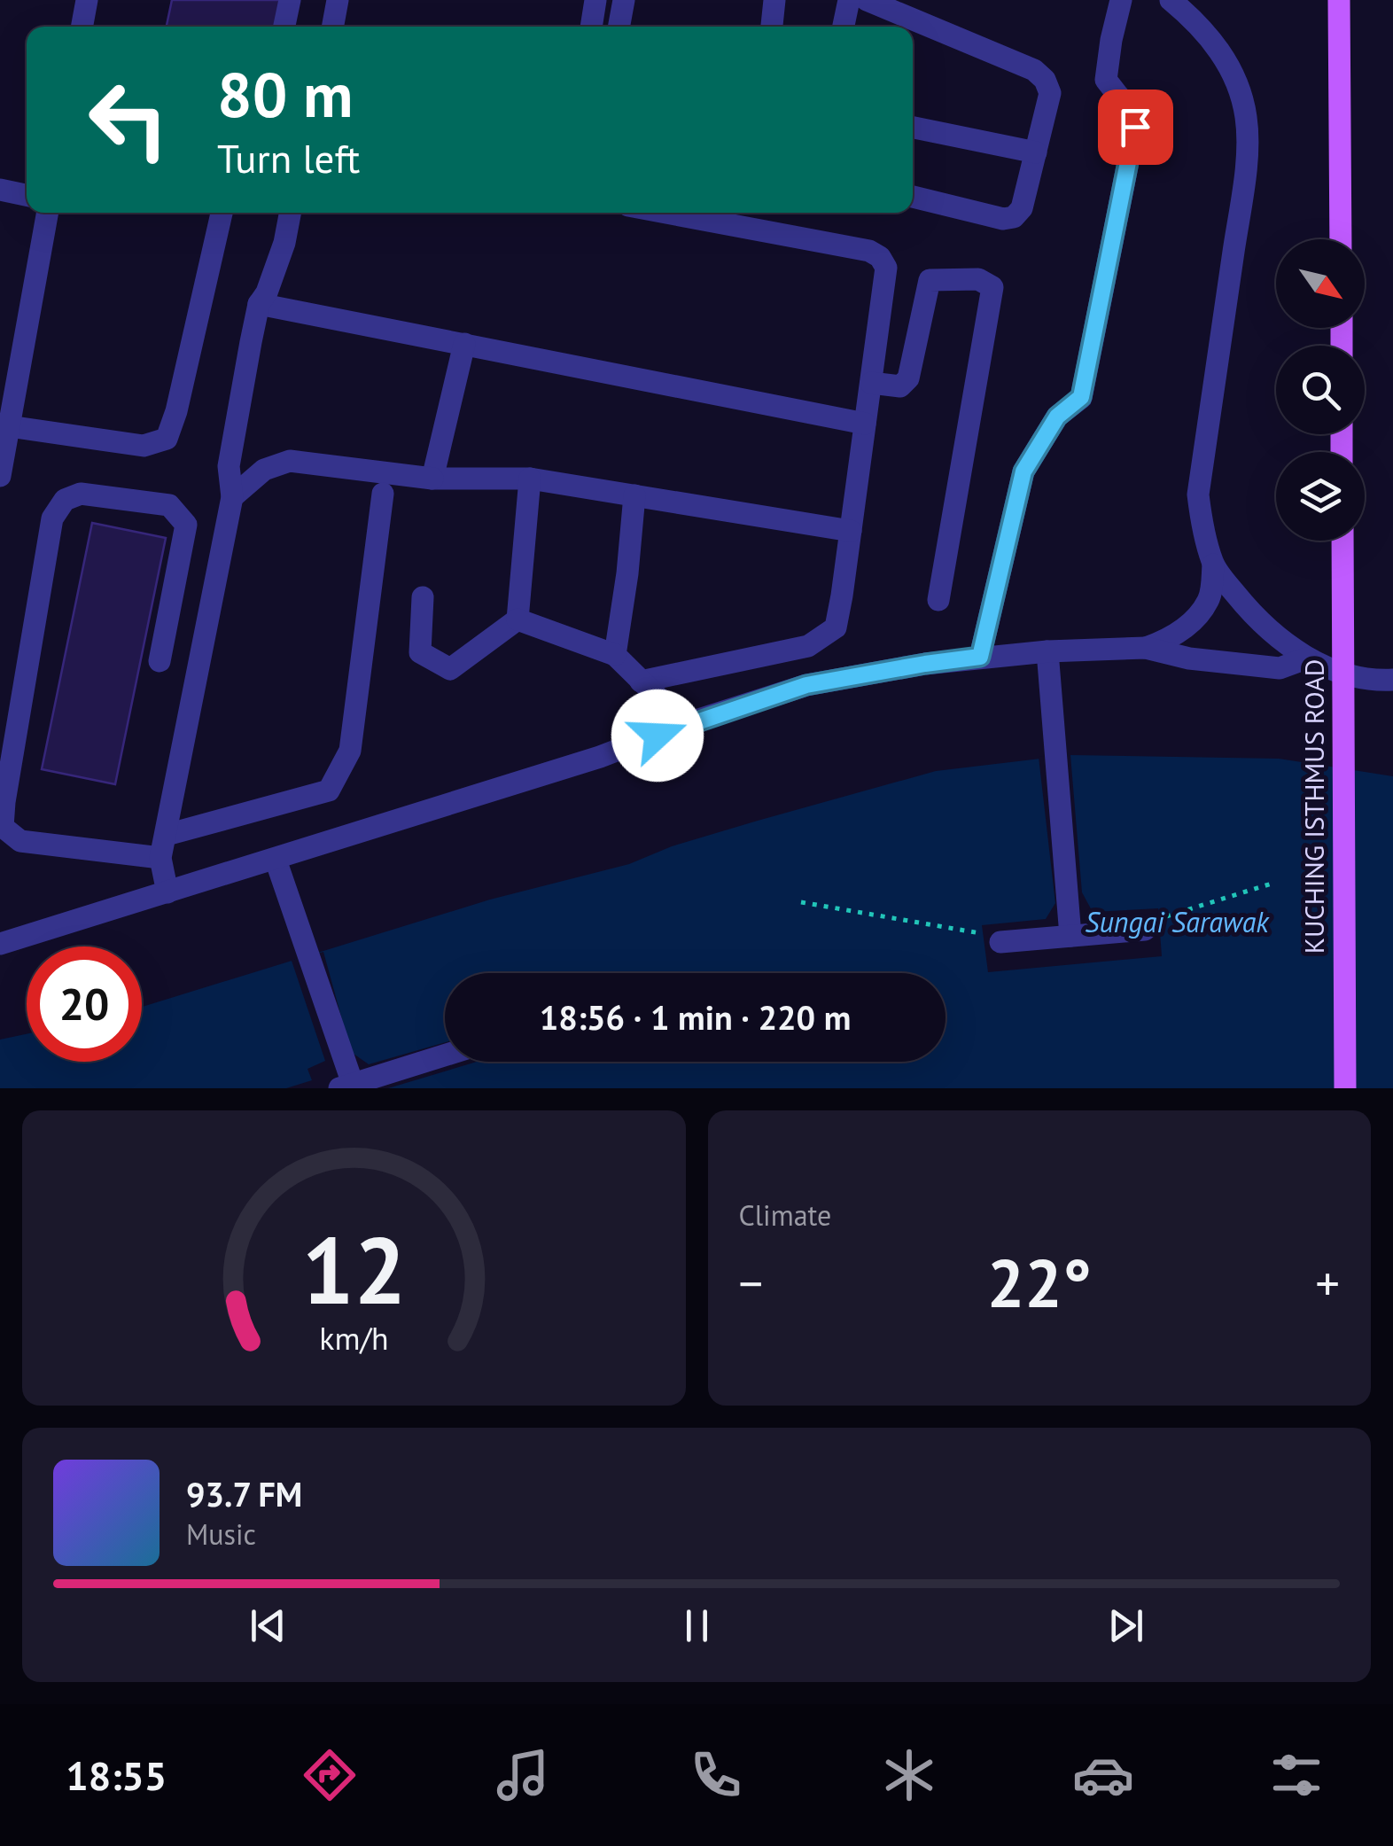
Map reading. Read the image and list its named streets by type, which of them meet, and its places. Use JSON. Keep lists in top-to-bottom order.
{
  "streets": {
    "main road": ["KUCHING ISTHMUS ROAD"]
  },
  "water": ["Sungai Sarawak"],
  "north": "bottom right",
  "page": {
    "turn": ["80 m", "Turn left"],
    "limit": "20",
    "trip": "18:56 · 1 min · 220 m",
    "tile": "Climate",
    "heat": ["−", "22°", "+"],
    "song": ["93.7 FM", "Music"],
    "tabs": "18:55",
    "gauge": ["12", "km/h"]
  }
}
